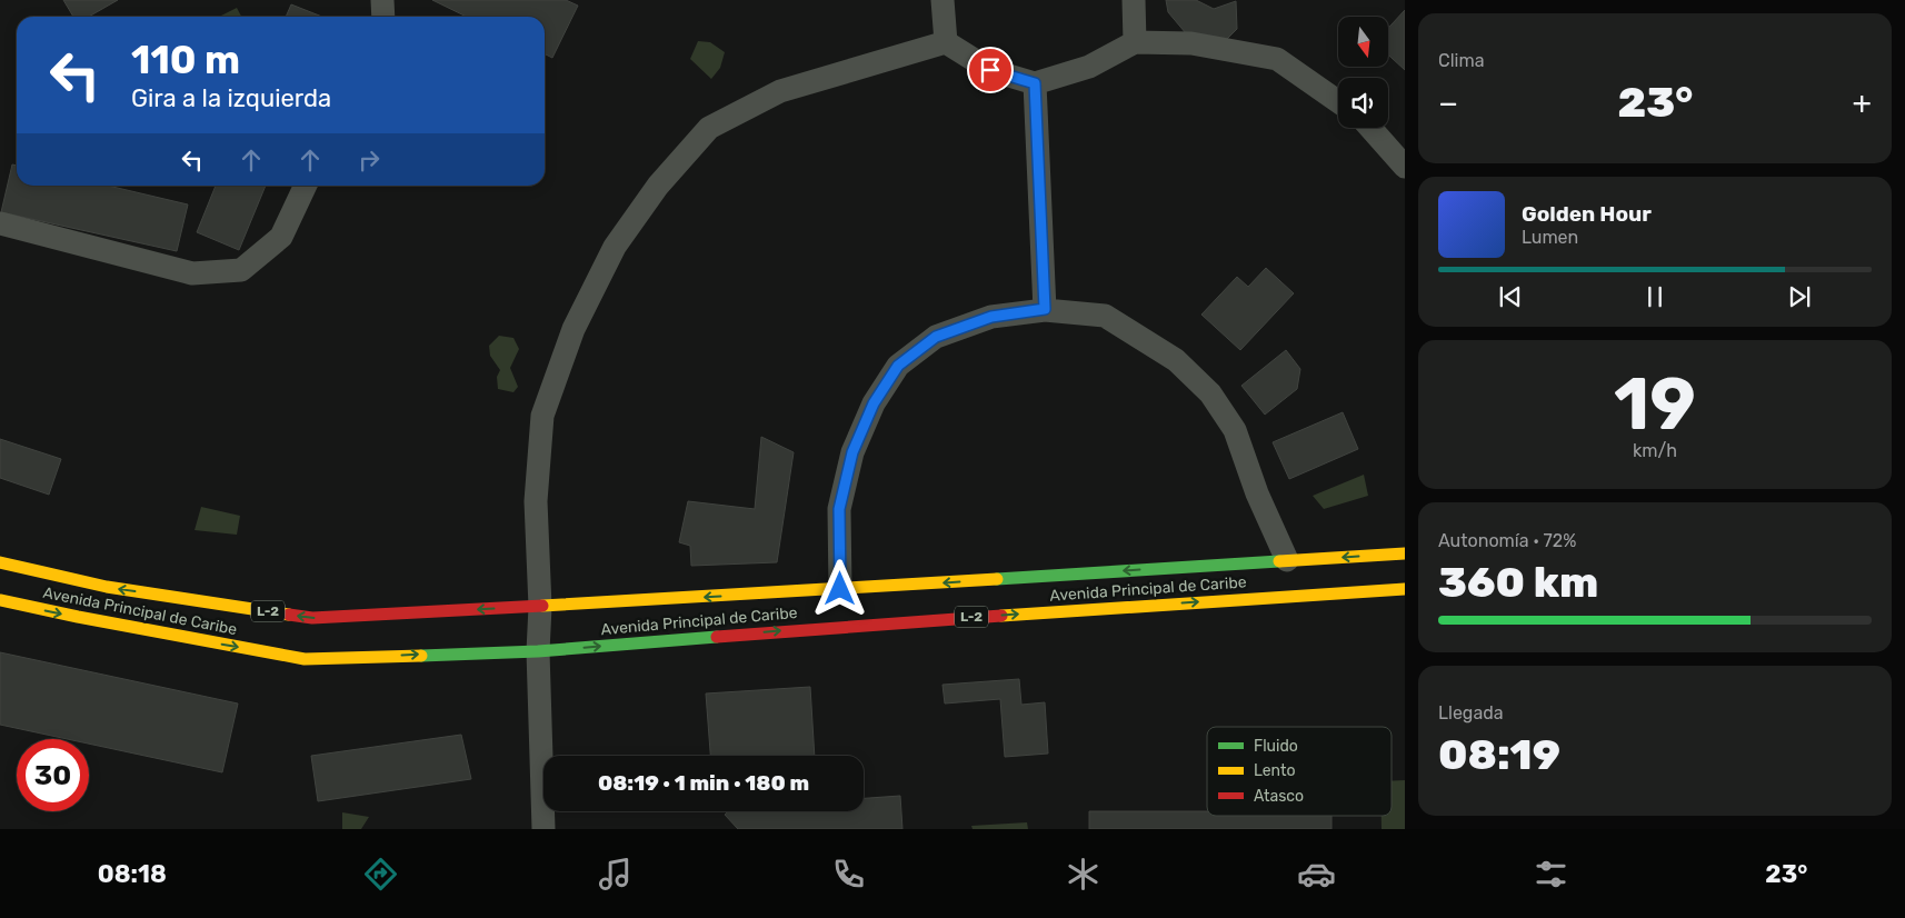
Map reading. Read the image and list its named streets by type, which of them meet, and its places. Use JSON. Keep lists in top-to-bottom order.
{
  "streets": {
    "main road": ["Avenida Principal de Caribe", "L-2"]
  },
  "legend": ["Fluido", "Lento", "Atasco"],
  "north": "bottom",
  "page": {
    "tile": [
      "Clima",
      ["19", "km/h"],
      ["Autonomía · 72%", "360 km"],
      ["Llegada", "08:19"]
    ],
    "turn": ["110 m", "Gira a la izquierda"],
    "heat": ["−", "23°", "+"],
    "song": ["Golden Hour", "Lumen"],
    "limit": "30",
    "trip": "08:19 · 1 min · 180 m",
    "tabs": ["08:18", "23°"]
  }
}
